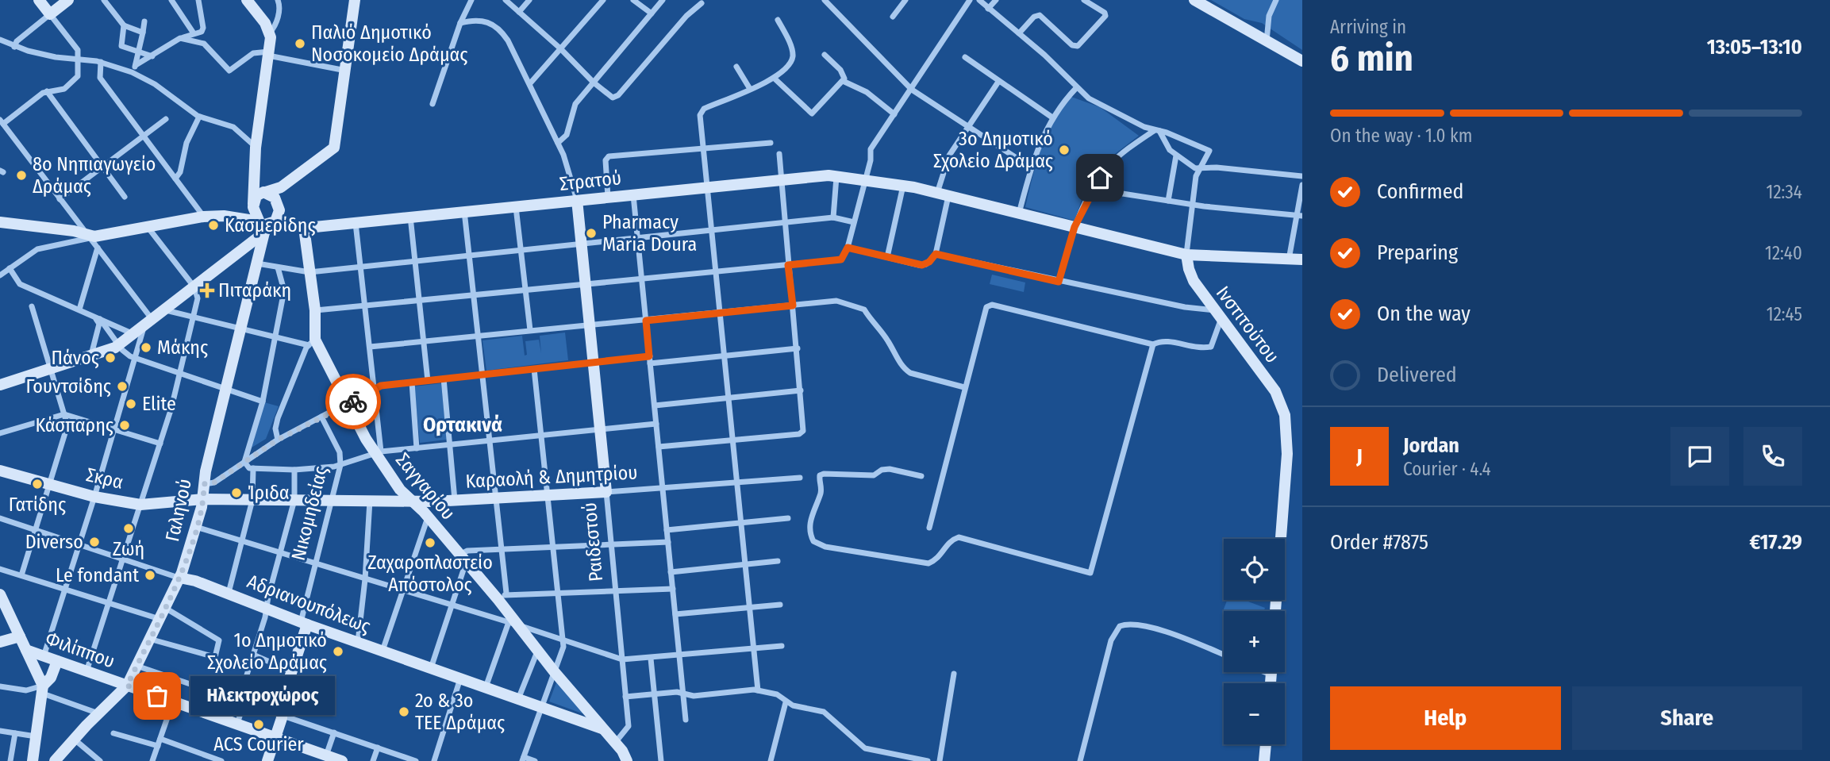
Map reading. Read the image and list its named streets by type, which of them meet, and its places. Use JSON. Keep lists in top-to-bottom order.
{
  "streets": {
    "street": [
      "Στρατού",
      "Ινστιτούτου",
      "Καραολή & Δημητρίου",
      "Σκρα",
      "Σαγγαρίου",
      "Γαληνού",
      "Νικομηδείας",
      "Ραιδεστού",
      "Αδριανουπόλεως",
      "Φιλίππου"
    ]
  },
  "crossings": [
    ["Στρατού", "Ινστιτούτου"],
    ["Στρατού", "Σαγγαρίου"],
    ["Στρατού", "Γαληνού"],
    ["Στρατού", "Ραιδεστού"],
    ["Καραολή & Δημητρίου", "Σκρα"],
    ["Καραολή & Δημητρίου", "Σαγγαρίου"],
    ["Καραολή & Δημητρίου", "Γαληνού"],
    ["Καραολή & Δημητρίου", "Νικομηδείας"],
    ["Καραολή & Δημητρίου", "Ραιδεστού"],
    ["Σκρα", "Γαληνού"],
    ["Σαγγαρίου", "Ραιδεστού"],
    ["Σαγγαρίου", "Αδριανουπόλεως"],
    ["Γαληνού", "Αδριανουπόλεως"],
    ["Γαληνού", "Φιλίππου"],
    ["Νικομηδείας", "Αδριανουπόλεως"],
    ["Νικομηδείας", "Φιλίππου"]
  ],
  "districts": ["Ορτακινά"],
  "places": {
    "other": [
      "Παλιό Δημοτικό Νοσοκομείο Δράμας",
      "3ο Δημοτικό Σχολείο Δράμας",
      "8ο Νηπιαγωγείο Δράμας",
      "Κασμερίδης",
      "Pharmacy Maria Doura",
      "Μάκης",
      "Πάνος",
      "Γουντσίδης",
      "Elite",
      "Κάσπαρης",
      "Γατίδης",
      "Ίριδα",
      "Ζωή",
      "Diverso",
      "Ζαχαροπλαστείο Απόστολος",
      "Le fondant",
      "1ο Δημοτικό Σχολείο Δράμας",
      "Ηλεκτροχώρος",
      "2ο & 3ο ΤΕΕ Δράμας",
      "ACS Courier"
    ],
    "health": ["Πιταράκη"]
  },
  "page": {
    "heading": ["6 min", "Arriving in", "13:05–13:10"],
    "panel": [
      "Jordan",
      "Courier · 4.4",
      "Order #7875",
      "€17.29"
    ],
    "bar": "On the way · 1.0 km",
    "list": [
      ["Confirmed", "12:34"],
      ["Preparing", "12:40"],
      ["On the way", "12:45"],
      "Delivered"
    ],
    "round": "J",
    "map_buttons": ["+", "−"],
    "buttons": ["Help", "Share"],
    "bubble": "Ηλεκτροχώρος"
  }
}
